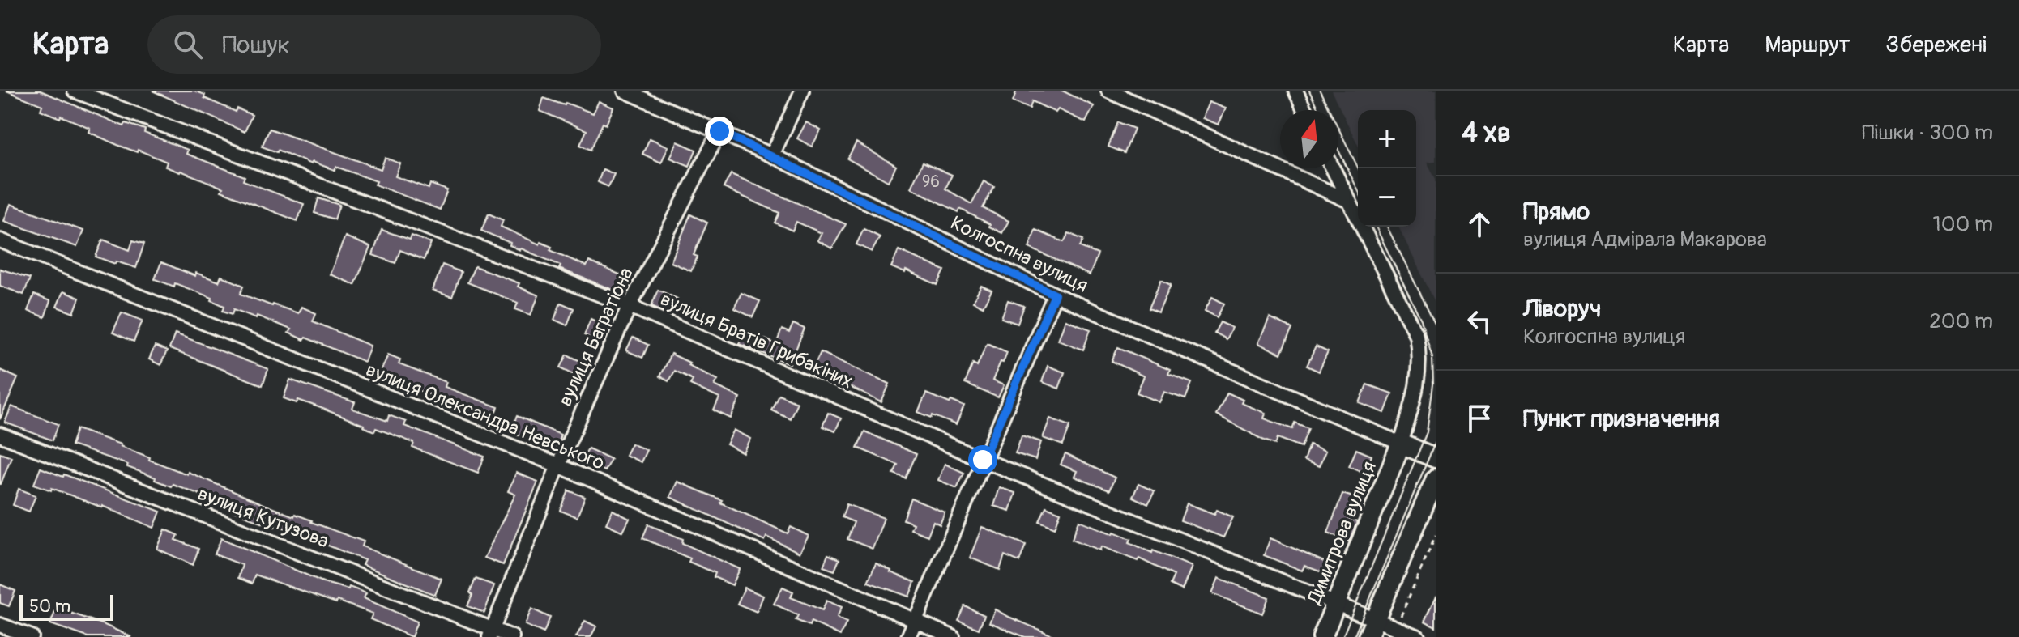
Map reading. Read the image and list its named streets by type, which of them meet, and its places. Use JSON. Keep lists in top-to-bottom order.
{
  "streets": {
    "street": [
      "Колгоспна вулиця",
      "вулиця Багратіона",
      "вулиця Братів Грибакіних",
      "вулиця Олександра Невського",
      "вулиця Кутузова",
      "Димитрова вулиця"
    ]
  },
  "crossings": [
    ["Колгоспна вулиця", "вулиця Багратіона"],
    ["Колгоспна вулиця", "Димитрова вулиця"],
    ["вулиця Багратіона", "вулиця Братів Грибакіних"],
    ["вулиця Багратіона", "вулиця Олександра Невського"],
    ["вулиця Багратіона", "вулиця Кутузова"],
    ["вулиця Братів Грибакіних", "Димитрова вулиця"]
  ],
  "house_numbers": ["96"],
  "scale_bar": "50 m",
  "north": "top",
  "page": {
    "header": "Карта",
    "search": "Пошук",
    "nav": ["Карта", "Маршрут", "Збережені"],
    "heading": ["4 хв", "Пішки · 300 m"],
    "map_buttons": ["+", "−"],
    "list": [
      ["Прямо", "вулиця Адмірала Макарова", "100 m"],
      ["Ліворуч", "Колгоспна вулиця", "200 m"],
      "Пункт призначення"
    ],
    "scale": "50 m"
  }
}
